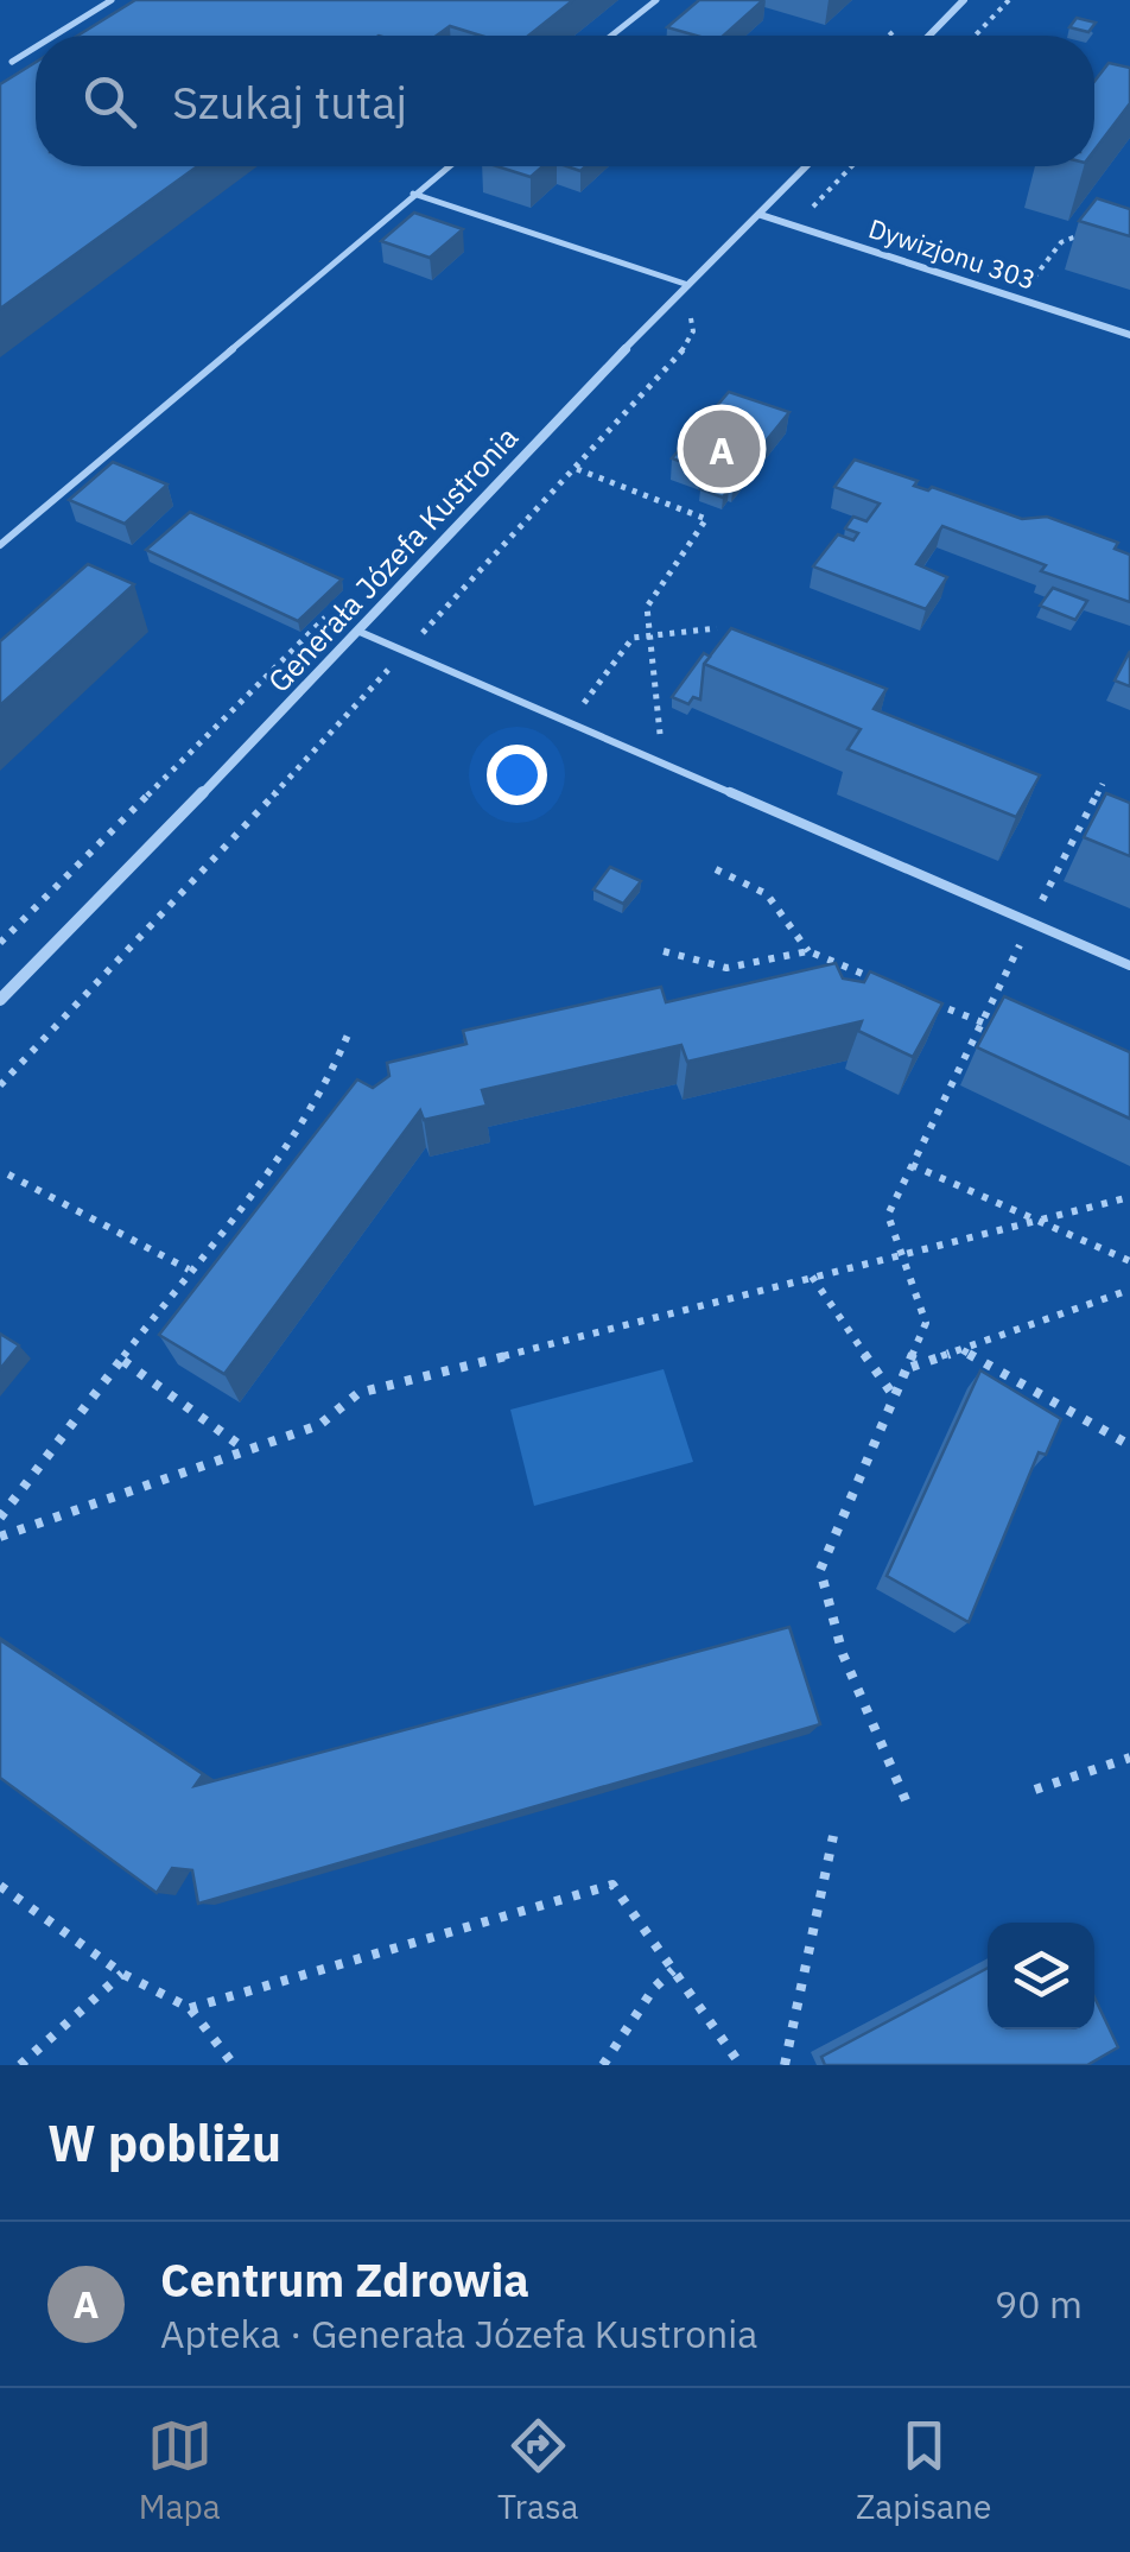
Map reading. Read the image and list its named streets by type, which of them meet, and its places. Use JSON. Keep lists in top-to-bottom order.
{
  "streets": {
    "street": ["Dywizjonu 303", "Generała Józefa Kustronia"]
  },
  "crossings": [
    ["Dywizjonu 303", "Generała Józefa Kustronia"]
  ],
  "page": {
    "search": "Szukaj tutaj",
    "pins": "A",
    "heading": "W pobliżu",
    "list": [
      {
        "mark": "A",
        "name": "Centrum Zdrowia",
        "note": "Apteka · Generała Józefa Kustronia",
        "value": "90 m"
      }
    ],
    "nav": ["Mapa", "Trasa", "Zapisane"]
  }
}
